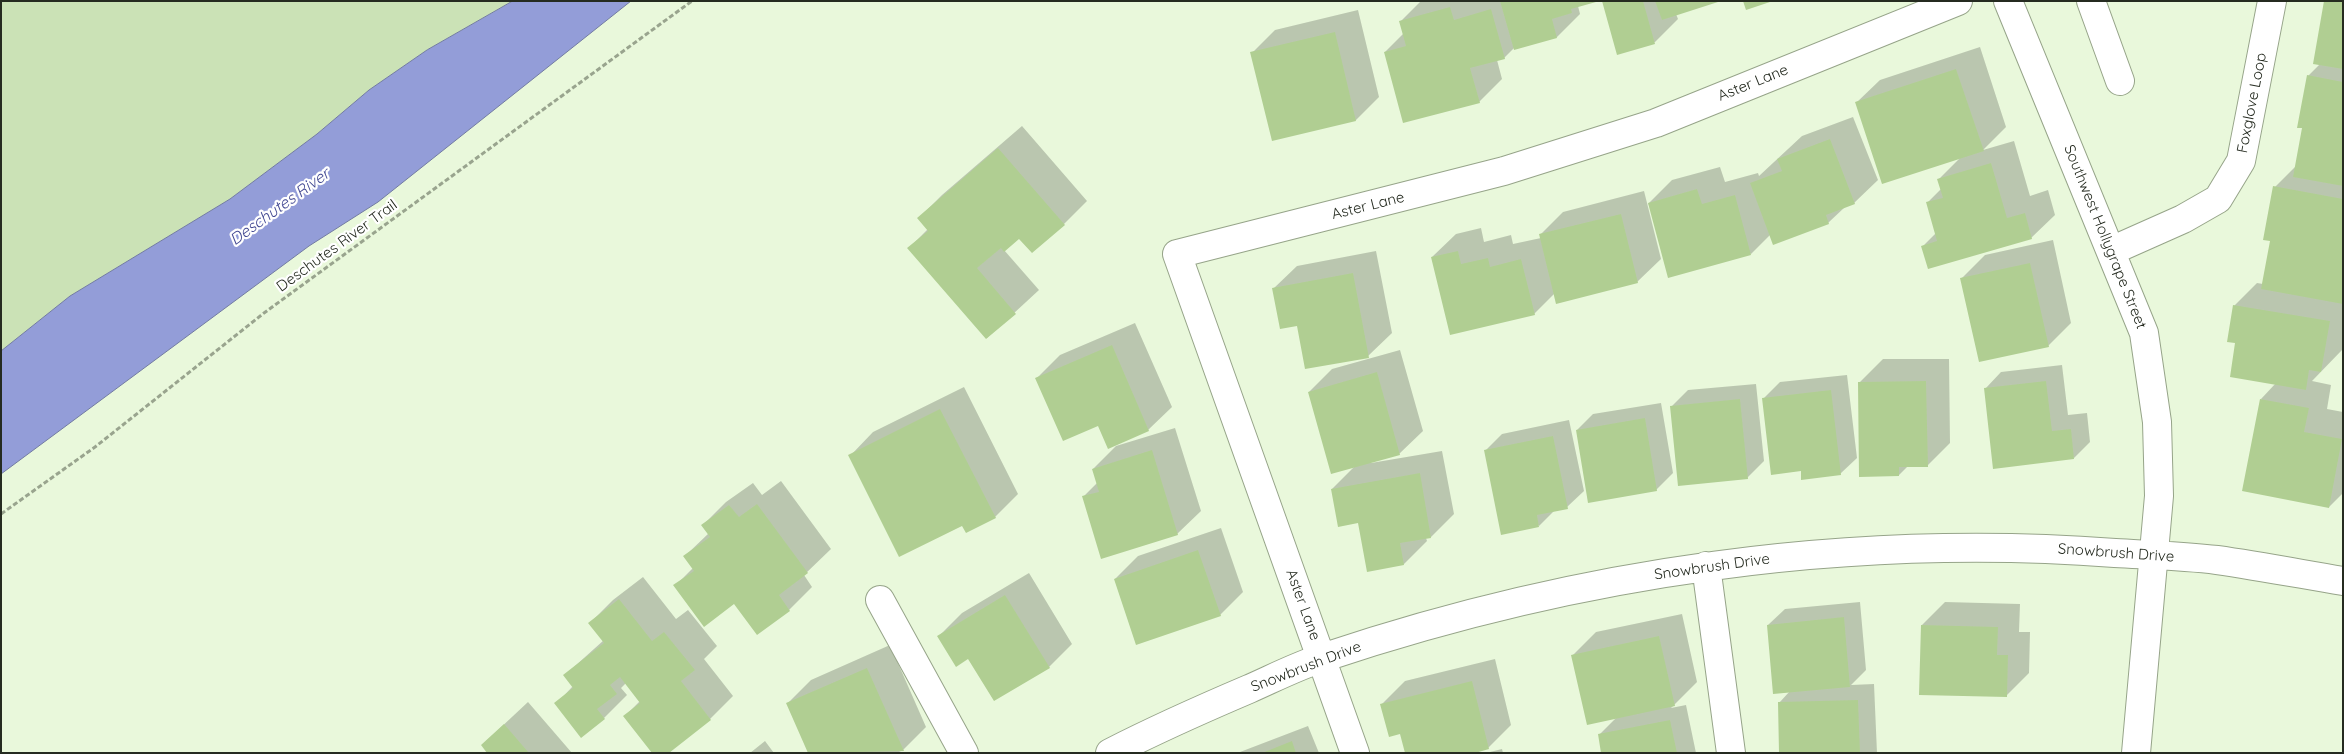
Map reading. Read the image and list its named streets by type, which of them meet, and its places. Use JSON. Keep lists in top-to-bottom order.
{
  "streets": {
    "street": [
      "Aster Lane",
      "Foxglove Loop",
      "Southwest Hollygrape Street",
      "Snowbrush Drive"
    ],
    "path": ["Deschutes River Trail"]
  },
  "crossings": [
    ["Aster Lane", "Snowbrush Drive"],
    ["Foxglove Loop", "Southwest Hollygrape Street"],
    ["Southwest Hollygrape Street", "Snowbrush Drive"]
  ],
  "water": ["Deschutes River"]
}
